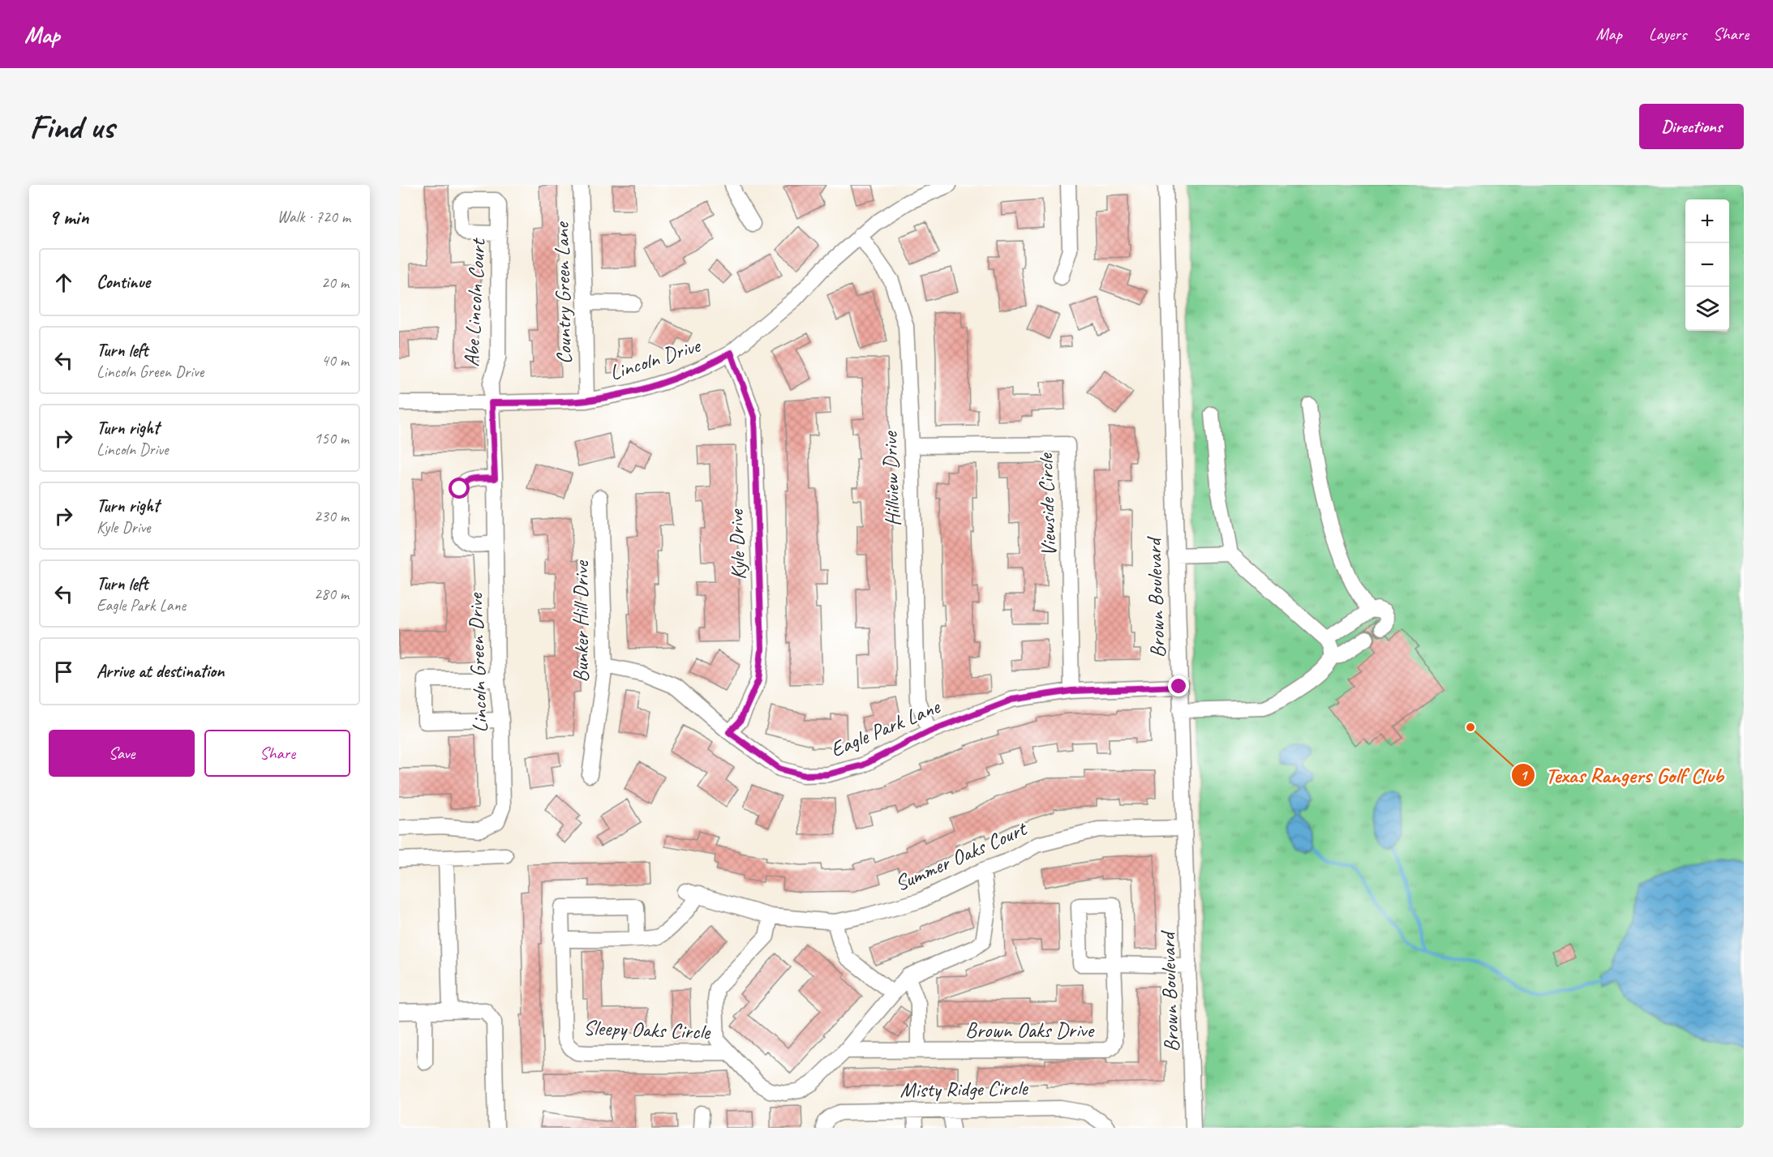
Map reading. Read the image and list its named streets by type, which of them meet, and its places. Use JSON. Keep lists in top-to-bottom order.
{
  "streets": {
    "street": [
      "Country Green Lane",
      "Abe Lincoln Court",
      "Lincoln Drive",
      "Hillview Drive",
      "Viewside Circle",
      "Kyle Drive",
      "Brown Boulevard",
      "Bunker Hill Drive",
      "Lincoln Green Drive",
      "Eagle Park Lane",
      "Summer Oaks Court",
      "Sleepy Oaks Circle",
      "Brown Oaks Drive",
      "Misty Ridge Circle"
    ]
  },
  "crossings": [
    ["Country Green Lane", "Lincoln Drive"],
    ["Abe Lincoln Court", "Lincoln Drive"],
    ["Abe Lincoln Court", "Lincoln Green Drive"],
    ["Lincoln Drive", "Hillview Drive"],
    ["Lincoln Drive", "Kyle Drive"],
    ["Lincoln Drive", "Lincoln Green Drive"],
    ["Hillview Drive", "Viewside Circle"],
    ["Hillview Drive", "Eagle Park Lane"],
    ["Viewside Circle", "Eagle Park Lane"],
    ["Kyle Drive", "Eagle Park Lane"],
    ["Brown Boulevard", "Eagle Park Lane"],
    ["Brown Boulevard", "Summer Oaks Court"],
    ["Bunker Hill Drive", "Eagle Park Lane"],
    ["Summer Oaks Court", "Sleepy Oaks Circle"]
  ],
  "places": ["Texas Rangers Golf Club"],
  "page": {
    "header": "Map",
    "nav": ["Map", "Layers", "Share"],
    "buttons": [
      "Directions",
      ["Save", "Share"]
    ],
    "title": "Find us",
    "heading": ["9 min", "Walk · 720 m"],
    "map_buttons": ["+", "−"],
    "list": [
      ["Continue", "20 m"],
      ["Turn left", "Lincoln Green Drive", "40 m"],
      ["Turn right", "Lincoln Drive", "150 m"],
      ["Turn right", "Kyle Drive", "230 m"],
      ["Turn left", "Eagle Park Lane", "280 m"],
      "Arrive at destination"
    ]
  }
}
